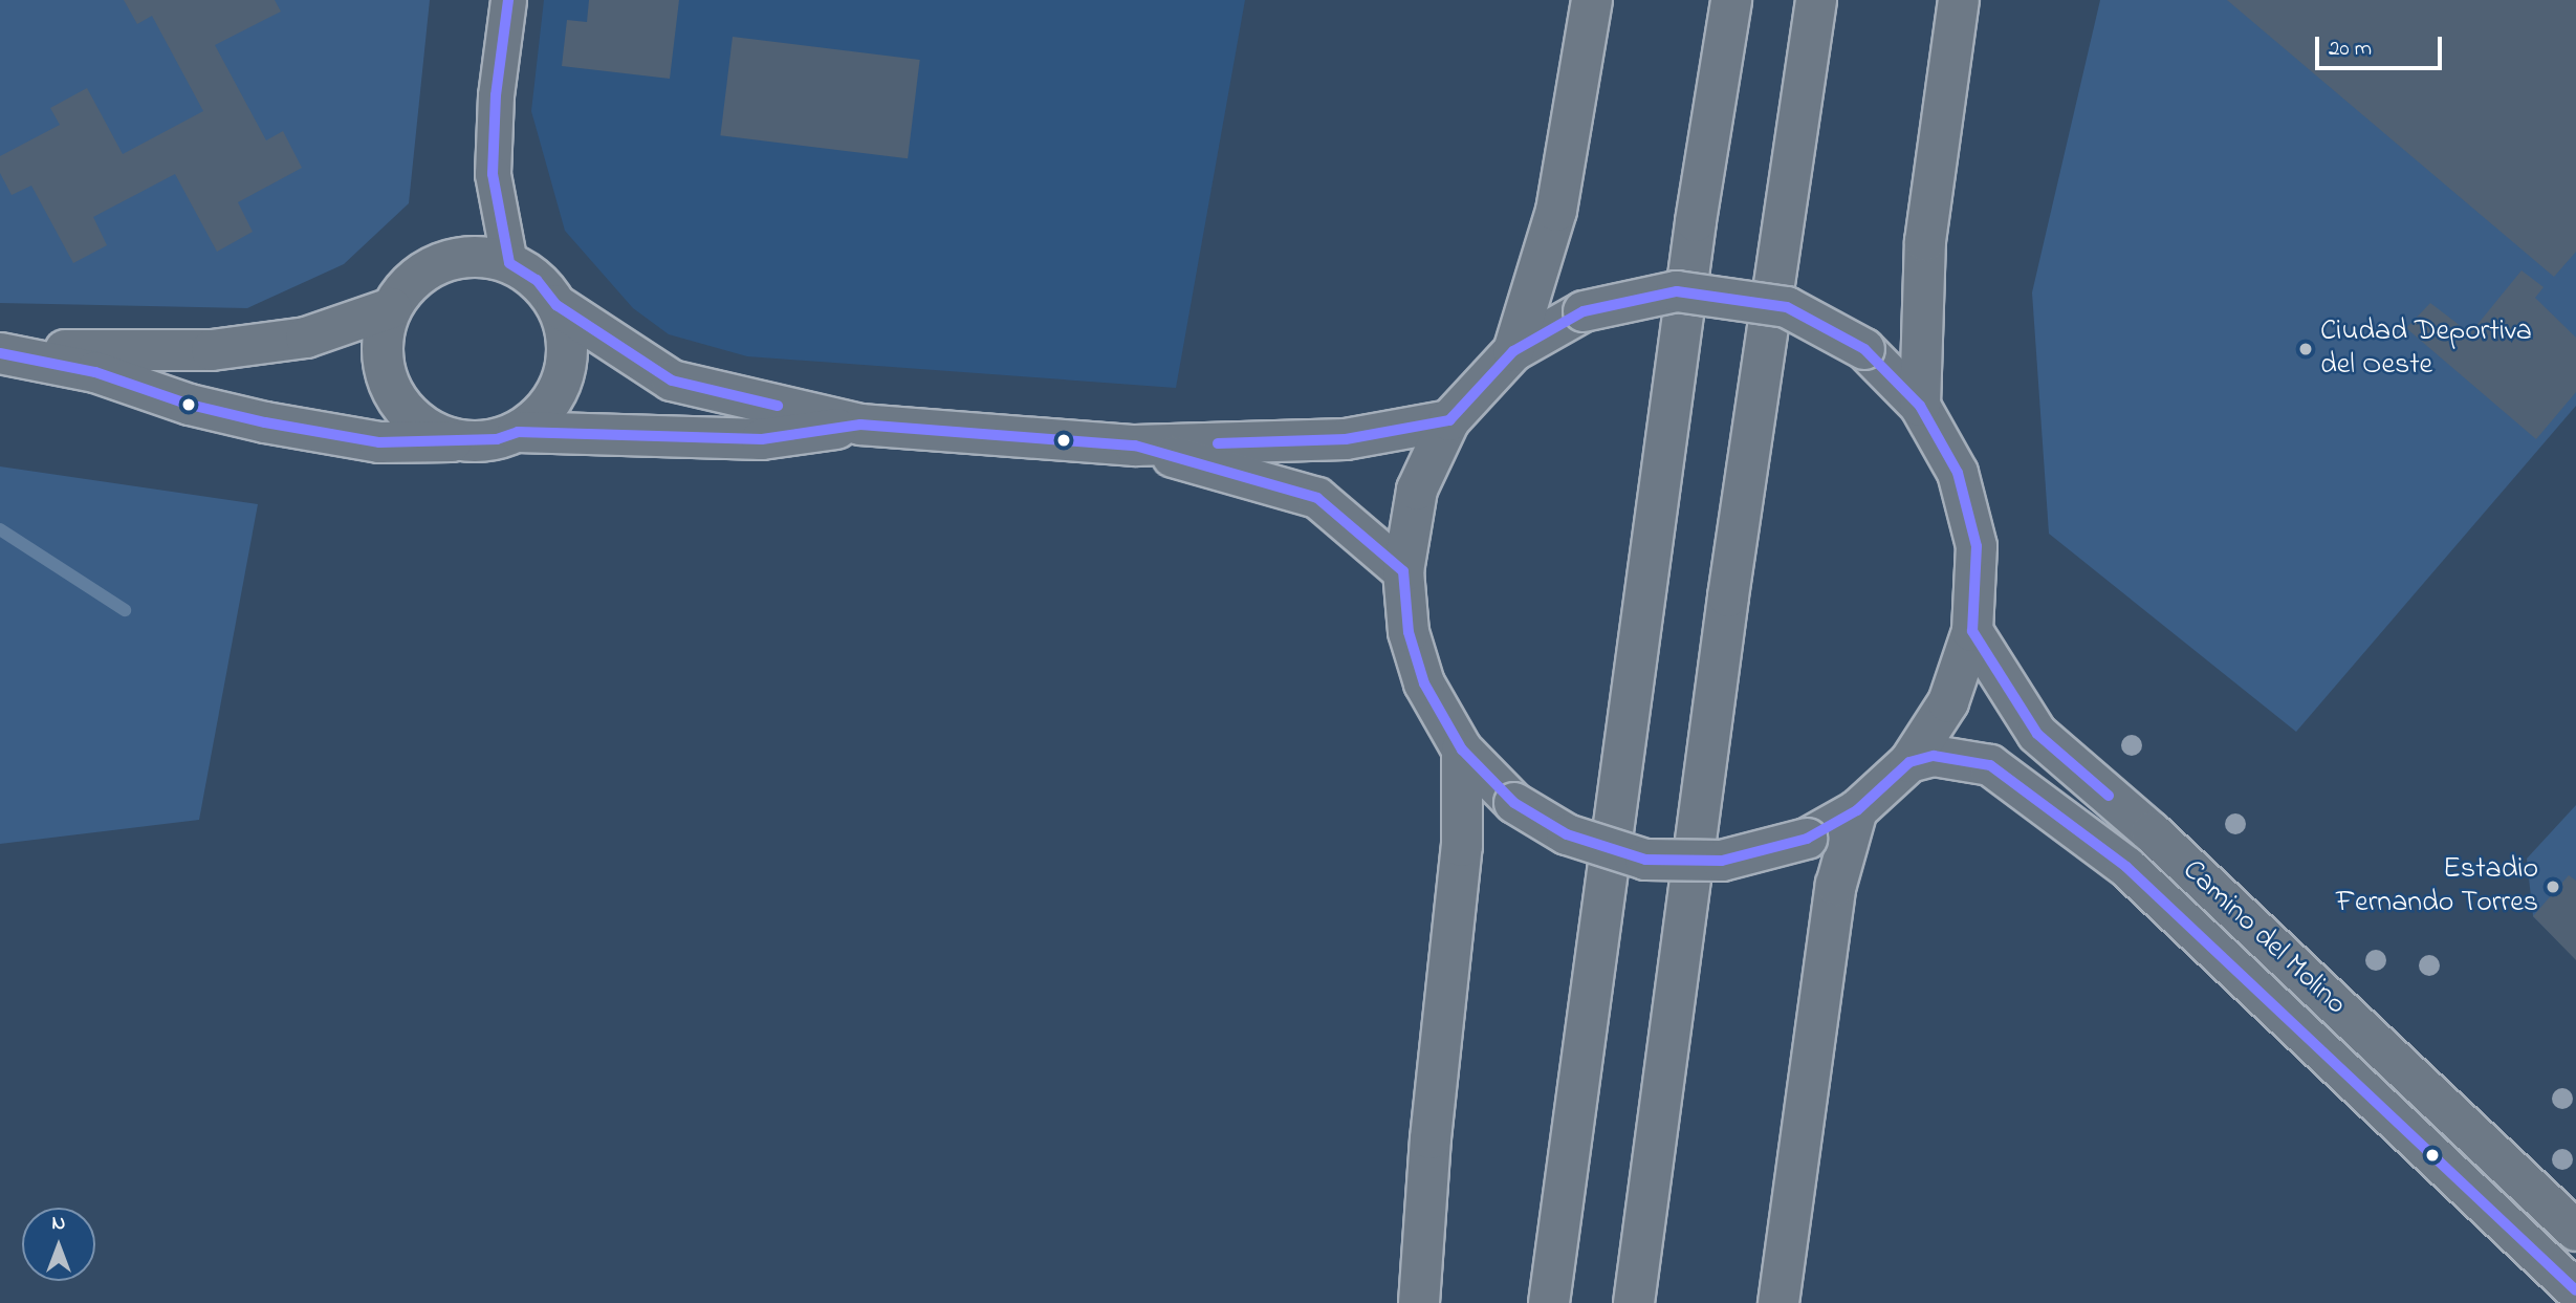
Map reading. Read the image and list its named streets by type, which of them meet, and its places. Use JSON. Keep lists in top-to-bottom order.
{
  "streets": {
    "main road": ["Camino del Molino"]
  },
  "places": ["Ciudad Deportiva del Oeste", "Estadio Fernando Torres"],
  "scale_bar": "20 m",
  "north": "top"
}
